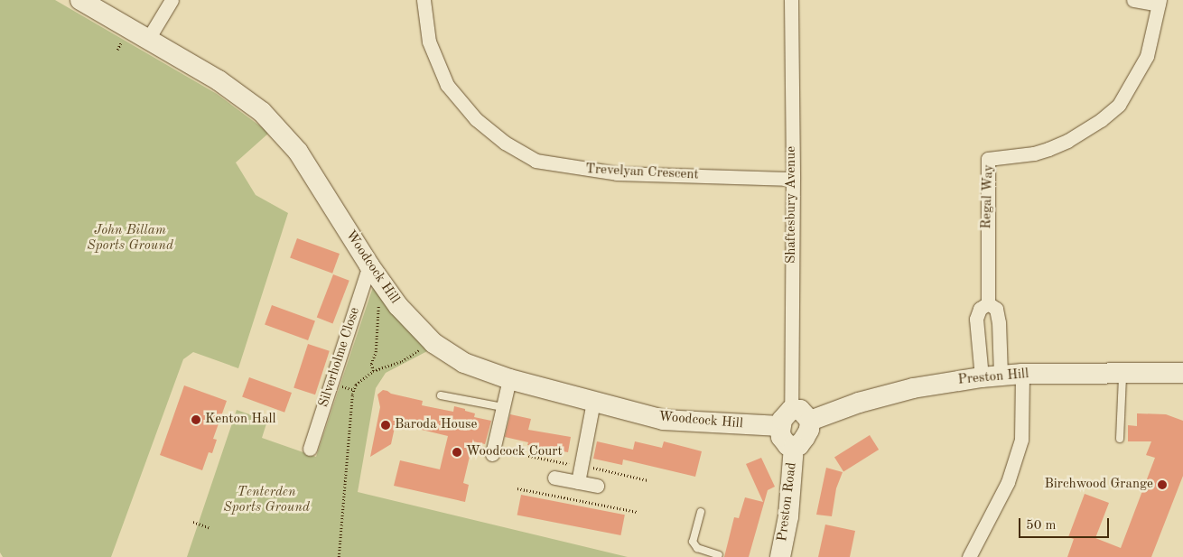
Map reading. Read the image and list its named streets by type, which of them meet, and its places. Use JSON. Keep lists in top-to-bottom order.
{
  "streets": {
    "street": [
      "Trevelyan Crescent",
      "Regal Way",
      "Shaftesbury Avenue",
      "Woodcock Hill",
      "Silverholme Close",
      "Preston Hill",
      "Preston Road"
    ]
  },
  "crossings": [
    ["Trevelyan Crescent", "Shaftesbury Avenue"],
    ["Shaftesbury Avenue", "Woodcock Hill"],
    ["Shaftesbury Avenue", "Preston Hill"],
    ["Shaftesbury Avenue", "Preston Road"],
    ["Woodcock Hill", "Silverholme Close"],
    ["Woodcock Hill", "Preston Hill"],
    ["Woodcock Hill", "Preston Road"],
    ["Preston Hill", "Preston Road"]
  ],
  "parks": ["John Billam Sports Ground", "Tenterden Sports Ground"],
  "places": [
    "Kenton Hall",
    "Baroda House",
    "Woodcock Court",
    "Birchwood Grange"
  ],
  "scale_bar": "50 m"
}
